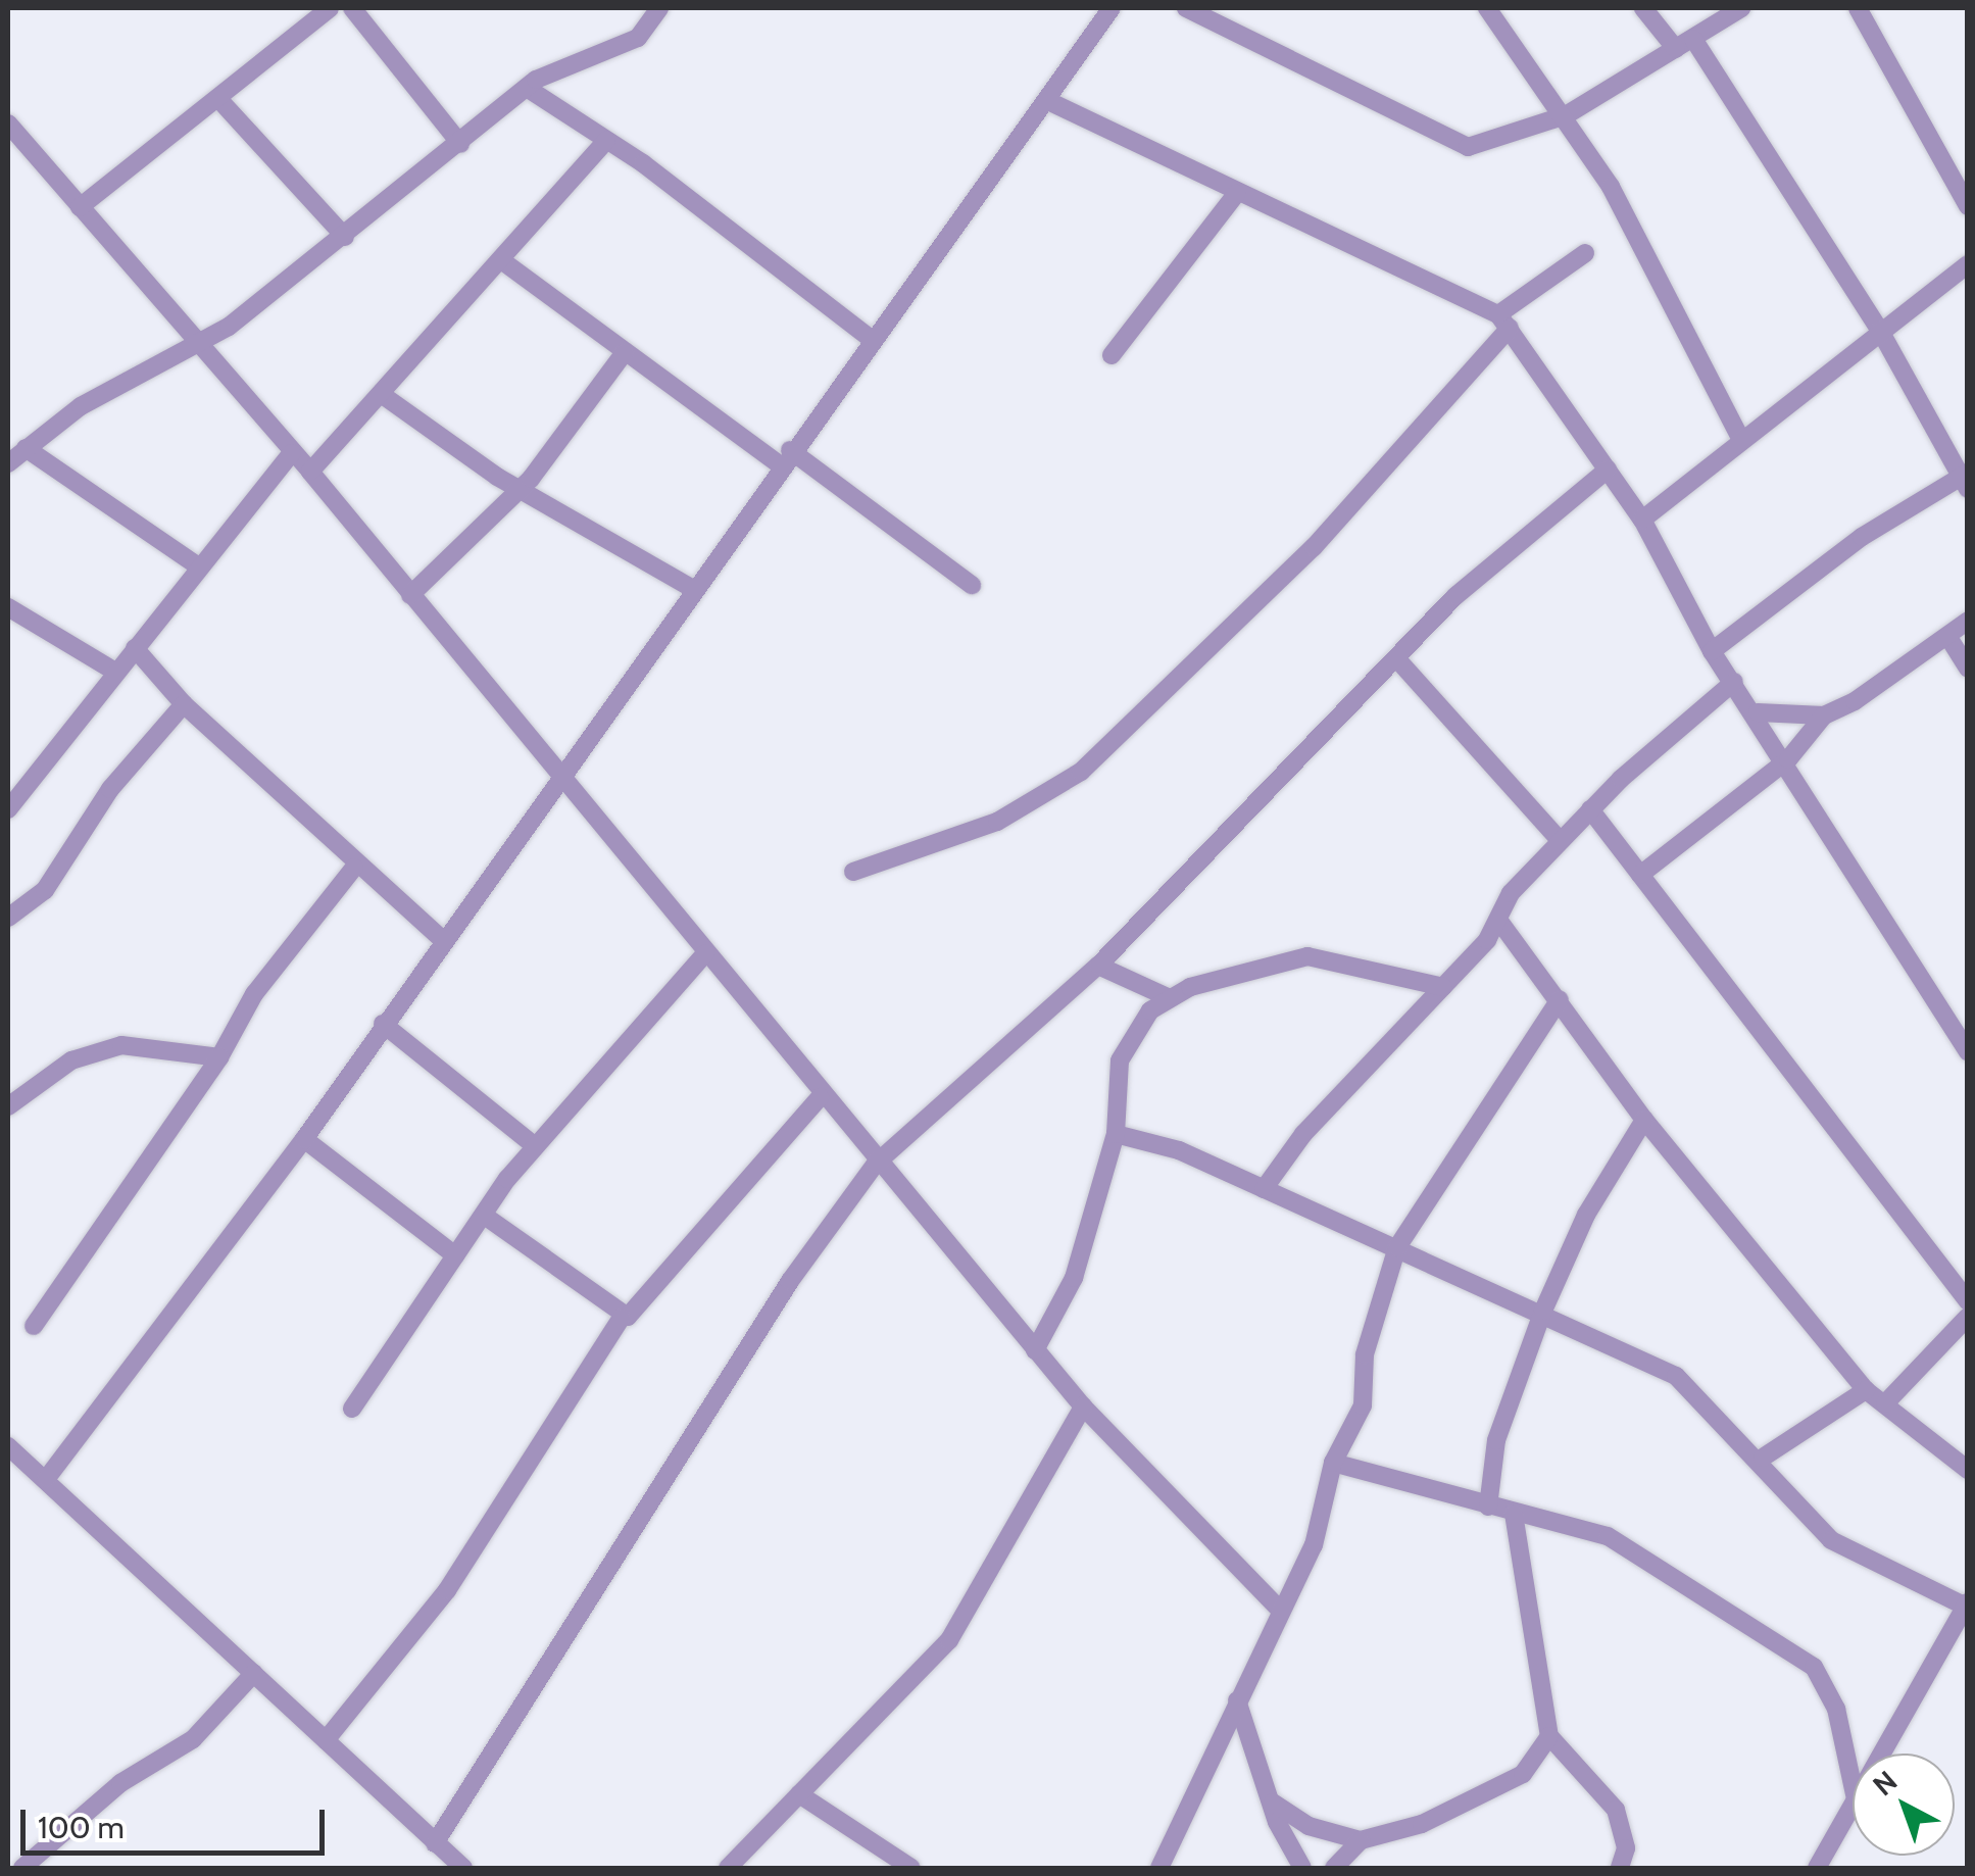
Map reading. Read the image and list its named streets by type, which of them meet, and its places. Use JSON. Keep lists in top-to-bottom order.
{
  "scale_bar": "100 m",
  "north": "top left"
}
